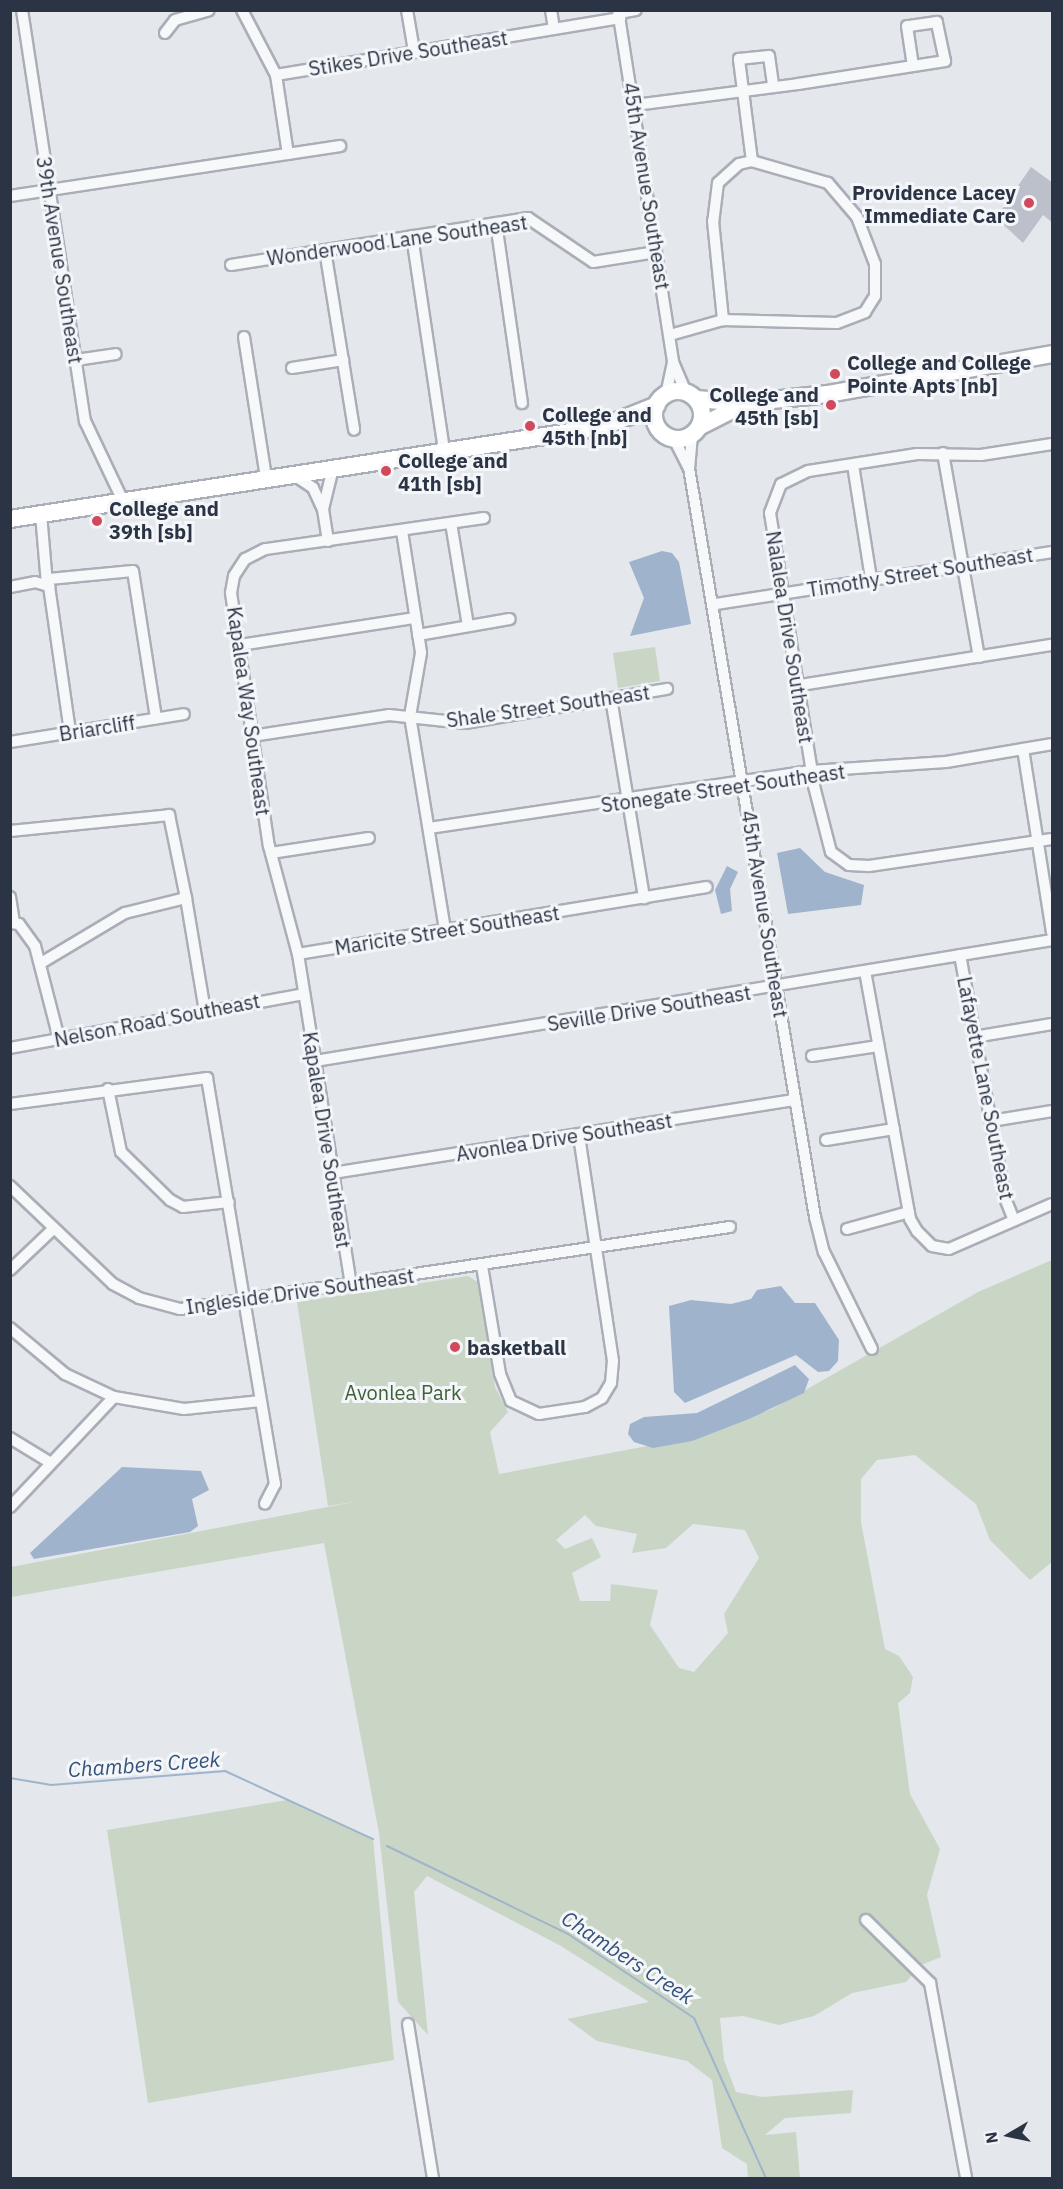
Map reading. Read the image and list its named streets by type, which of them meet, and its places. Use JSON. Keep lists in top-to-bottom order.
{
  "streets": {
    "street": [
      "Stikes Drive Southeast",
      "45th Avenue Southeast",
      "Wonderwood Lane Southeast",
      "39th Avenue Southeast",
      "Timothy Street Southeast",
      "Nalalea Drive Southeast",
      "Shale Street Southeast",
      "Kapalea Way Southeast",
      "Briarcliff",
      "Stonegate Street Southeast",
      "Maricite Street Southeast",
      "Seville Drive Southeast",
      "Nelson Road Southeast",
      "Lafayette Lane Southeast",
      "Avonlea Drive Southeast",
      "Kapalea Drive Southeast",
      "Ingleside Drive Southeast"
    ]
  },
  "crossings": [
    ["Stikes Drive Southeast", "45th Avenue Southeast"],
    ["45th Avenue Southeast", "Wonderwood Lane Southeast"],
    ["45th Avenue Southeast", "Timothy Street Southeast"],
    ["45th Avenue Southeast", "Stonegate Street Southeast"],
    ["45th Avenue Southeast", "Seville Drive Southeast"],
    ["45th Avenue Southeast", "Avonlea Drive Southeast"],
    ["Timothy Street Southeast", "Nalalea Drive Southeast"],
    ["Nalalea Drive Southeast", "Stonegate Street Southeast"],
    ["Shale Street Southeast", "Kapalea Way Southeast"],
    ["Maricite Street Southeast", "Kapalea Drive Southeast"],
    ["Seville Drive Southeast", "Lafayette Lane Southeast"],
    ["Seville Drive Southeast", "Kapalea Drive Southeast"],
    ["Nelson Road Southeast", "Kapalea Drive Southeast"],
    ["Avonlea Drive Southeast", "Kapalea Drive Southeast"],
    ["Kapalea Drive Southeast", "Ingleside Drive Southeast"]
  ],
  "water": ["Chambers Creek"],
  "parks": ["Avonlea Park"],
  "places": [
    "Providence Lacey Immediate Care",
    "College and College Pointe Apts [nb]",
    "College and 45th [sb]",
    "College and 45th [nb]",
    "College and 41th [sb]",
    "College and 39th [sb]",
    "basketball"
  ],
  "north": "left"
}
